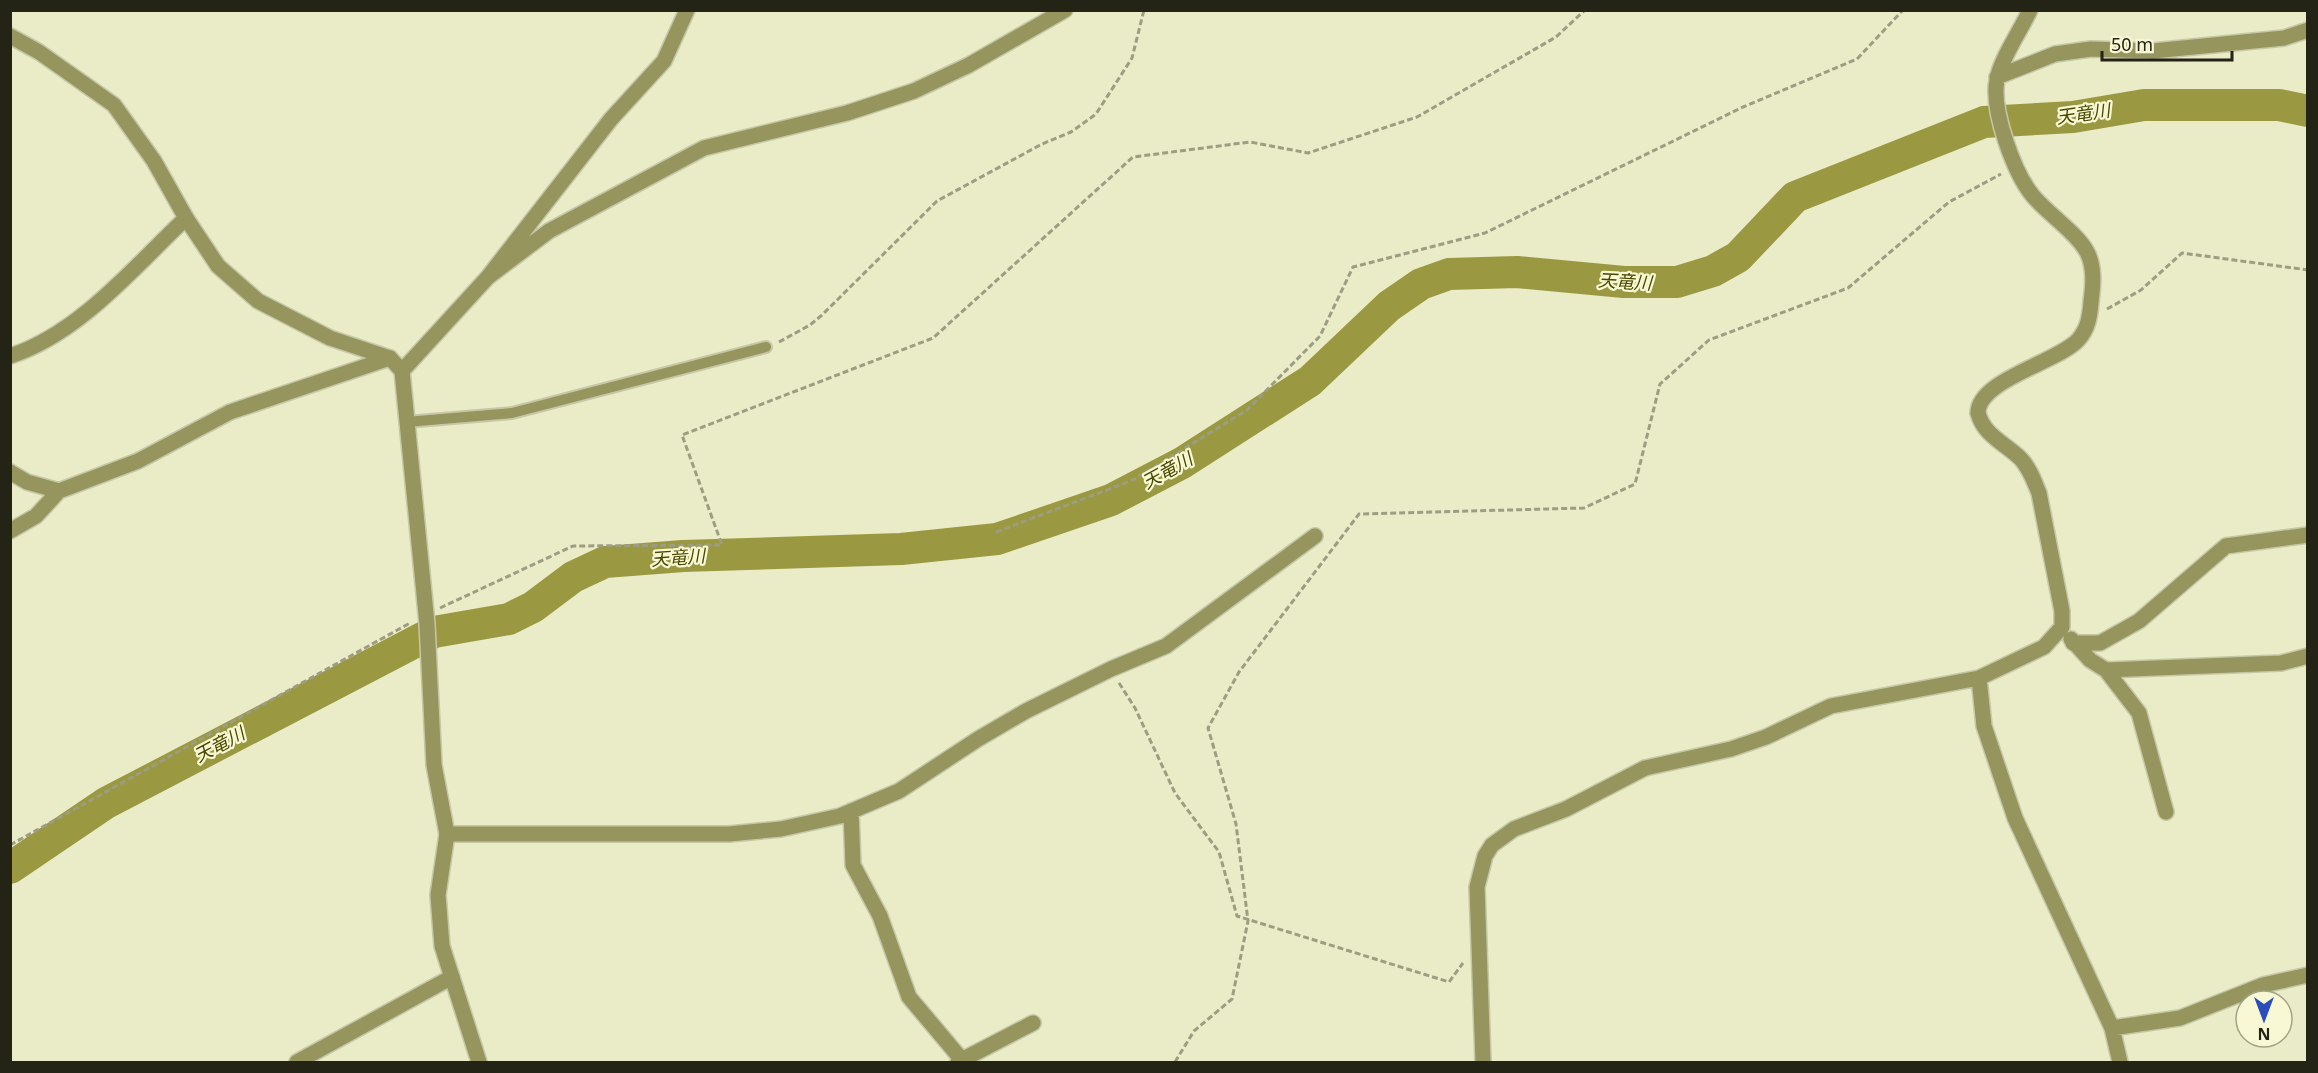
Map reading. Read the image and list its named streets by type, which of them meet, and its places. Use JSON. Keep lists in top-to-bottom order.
{
  "water": ["天竜川"],
  "scale_bar": "50 m",
  "north": "bottom"
}
